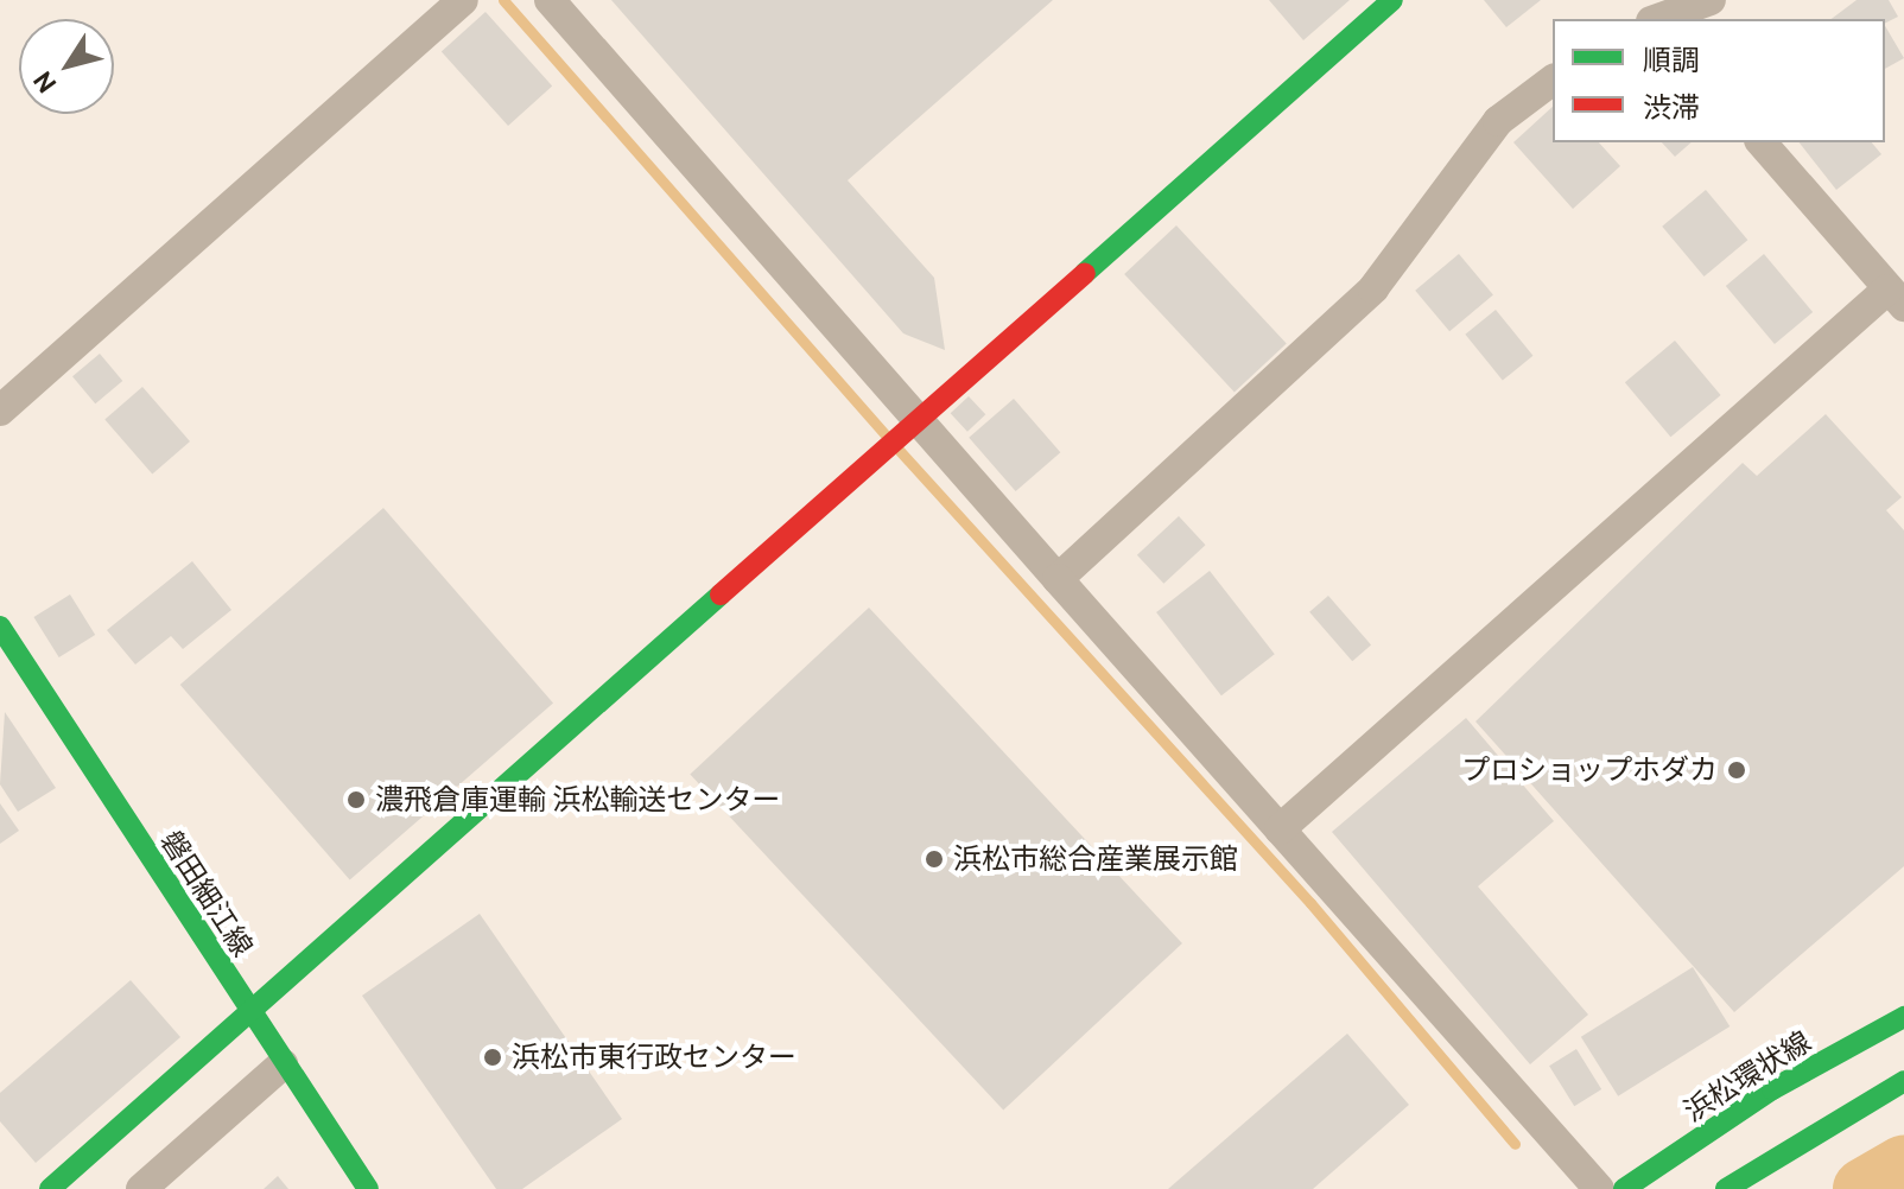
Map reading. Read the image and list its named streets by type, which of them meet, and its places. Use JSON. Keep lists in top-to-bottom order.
{
  "streets": {
    "street": ["磐田細江線", "浜松環状線"]
  },
  "places": [
    "プロショップホダカ",
    "濃飛倉庫運輸 浜松輸送センター",
    "浜松市総合産業展示館",
    "浜松市東行政センター"
  ],
  "legend": ["順調", "渋滞"],
  "north": "bottom left"
}
